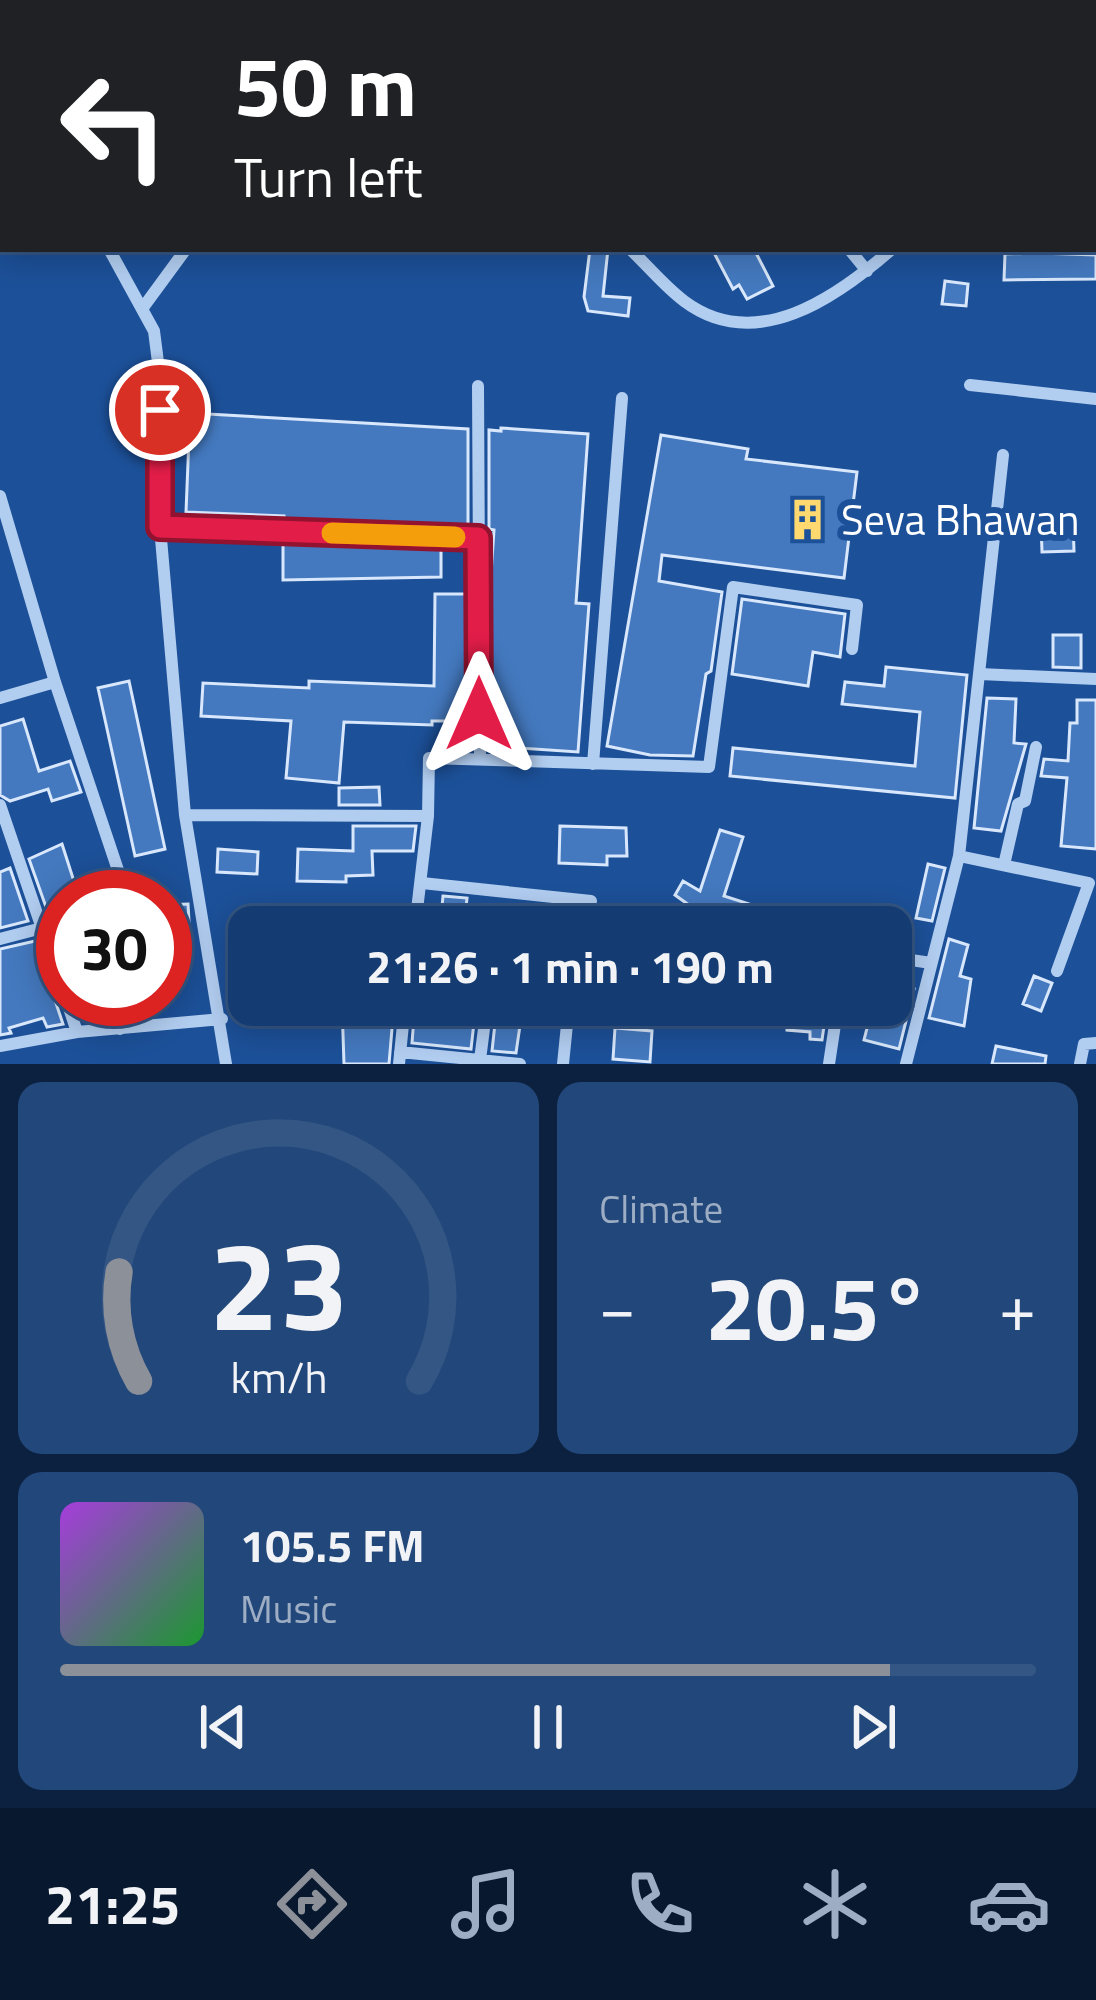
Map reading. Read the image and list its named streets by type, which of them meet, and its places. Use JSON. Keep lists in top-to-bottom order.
{
  "places": {
    "building": ["Seva Bhawan"]
  },
  "page": {
    "turn": ["50 m", "Turn left"],
    "limit": "30",
    "trip": "21:26 · 1 min · 190 m",
    "tile": "Climate",
    "heat": ["−", "20.5°", "+"],
    "song": ["105.5 FM", "Music"],
    "tabs": "21:25",
    "gauge": ["23", "km/h"]
  }
}
